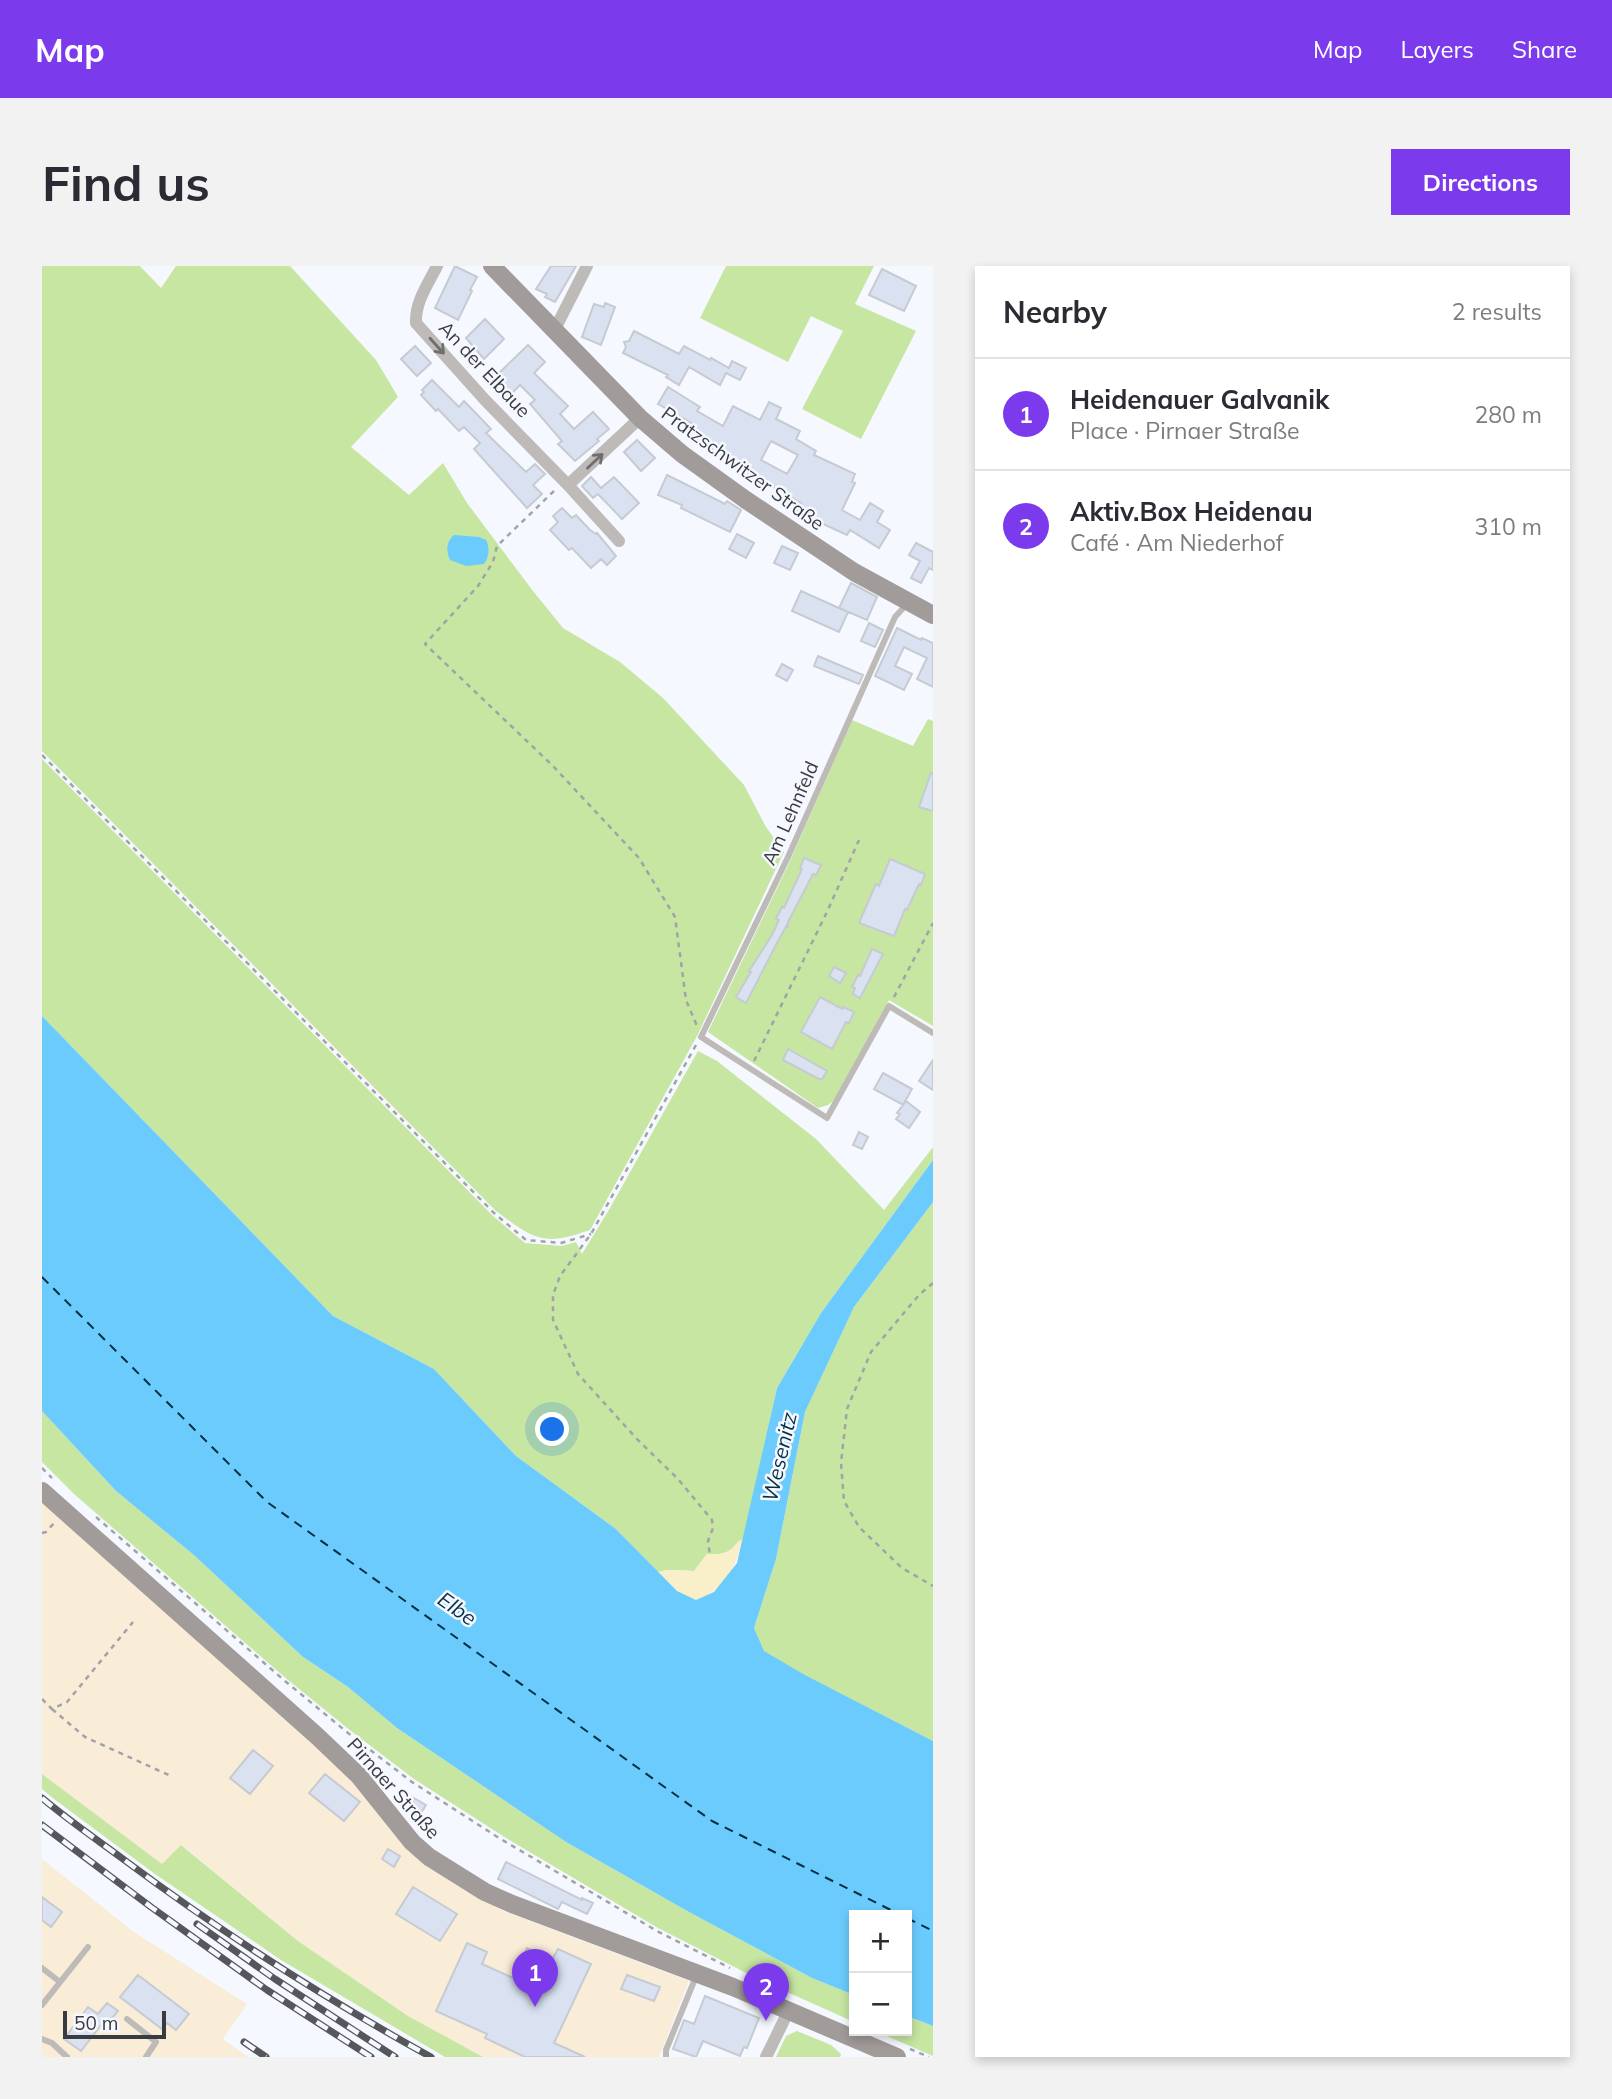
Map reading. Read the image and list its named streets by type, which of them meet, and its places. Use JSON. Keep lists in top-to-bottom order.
{
  "streets": {
    "street": ["An der Elbaue", "Pratzschwitzer Straße", "Pirnaer Straße"],
    "lane": ["Am Lehnfeld"]
  },
  "crossings": [
    ["Pratzschwitzer Straße", "Am Lehnfeld"]
  ],
  "one_way": ["An der Elbaue"],
  "water": ["Wesenitz", "Elbe"],
  "scale_bar": "50 m",
  "page": {
    "header": "Map",
    "nav": ["Map", "Layers", "Share"],
    "buttons": "Directions",
    "title": "Find us",
    "heading": ["Nearby", "2 results"],
    "list": [
      {
        "mark": "1",
        "name": "Heidenauer Galvanik",
        "note": "Place · Pirnaer Straße",
        "value": "280 m"
      },
      {
        "mark": "2",
        "name": "Aktiv.Box Heidenau",
        "note": "Café · Am Niederhof",
        "value": "310 m"
      }
    ],
    "map_buttons": ["+", "−"],
    "pins": ["1", "2"],
    "scale": "50 m"
  }
}
